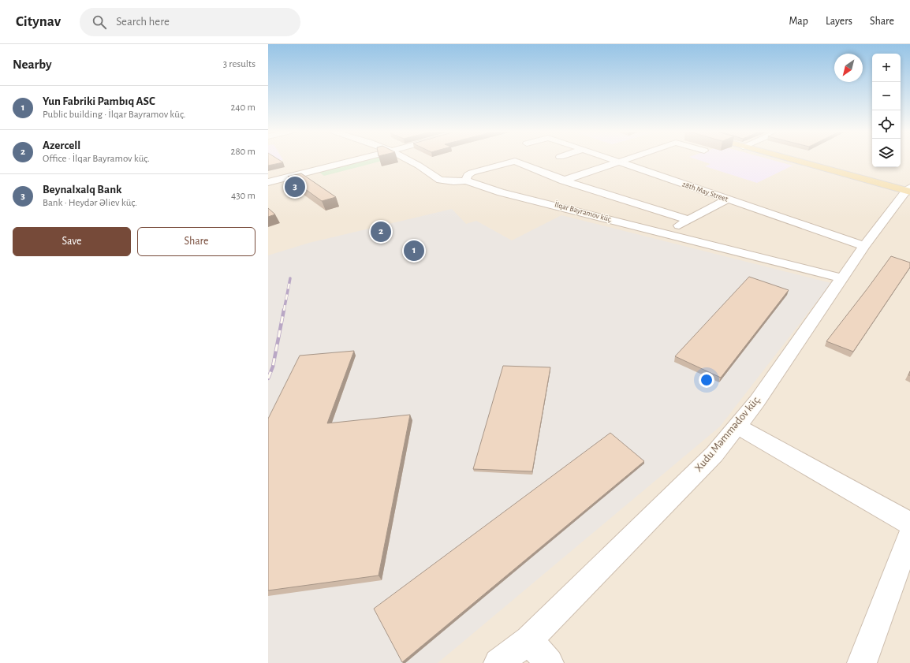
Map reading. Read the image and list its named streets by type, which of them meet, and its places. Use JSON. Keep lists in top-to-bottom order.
{
  "streets": {
    "street": ["28th May Street", "İlqar Bayramov küç.", "Xudu Məmmədov küç."]
  },
  "crossings": [
    ["28th May Street", "Xudu Məmmədov küç."],
    ["İlqar Bayramov küç.", "Xudu Məmmədov küç."]
  ],
  "north": "bottom left",
  "page": {
    "header": "Citynav",
    "search": "Search here",
    "nav": ["Map", "Layers", "Share"],
    "heading": ["Nearby", "3 results"],
    "map_buttons": ["+", "−"],
    "list": [
      {
        "mark": "1",
        "name": "Yun Fabriki Pambıq ASC",
        "note": "Public building · İlqar Bayramov küç.",
        "value": "240 m"
      },
      {
        "mark": "2",
        "name": "Azercell",
        "note": "Office · İlqar Bayramov küç.",
        "value": "280 m"
      },
      {
        "mark": "3",
        "name": "Beynalxalq Bank",
        "note": "Bank · Heydər Əliev küç.",
        "value": "430 m"
      }
    ],
    "pins": ["3", "2", "1"],
    "buttons": ["Save", "Share"]
  }
}
